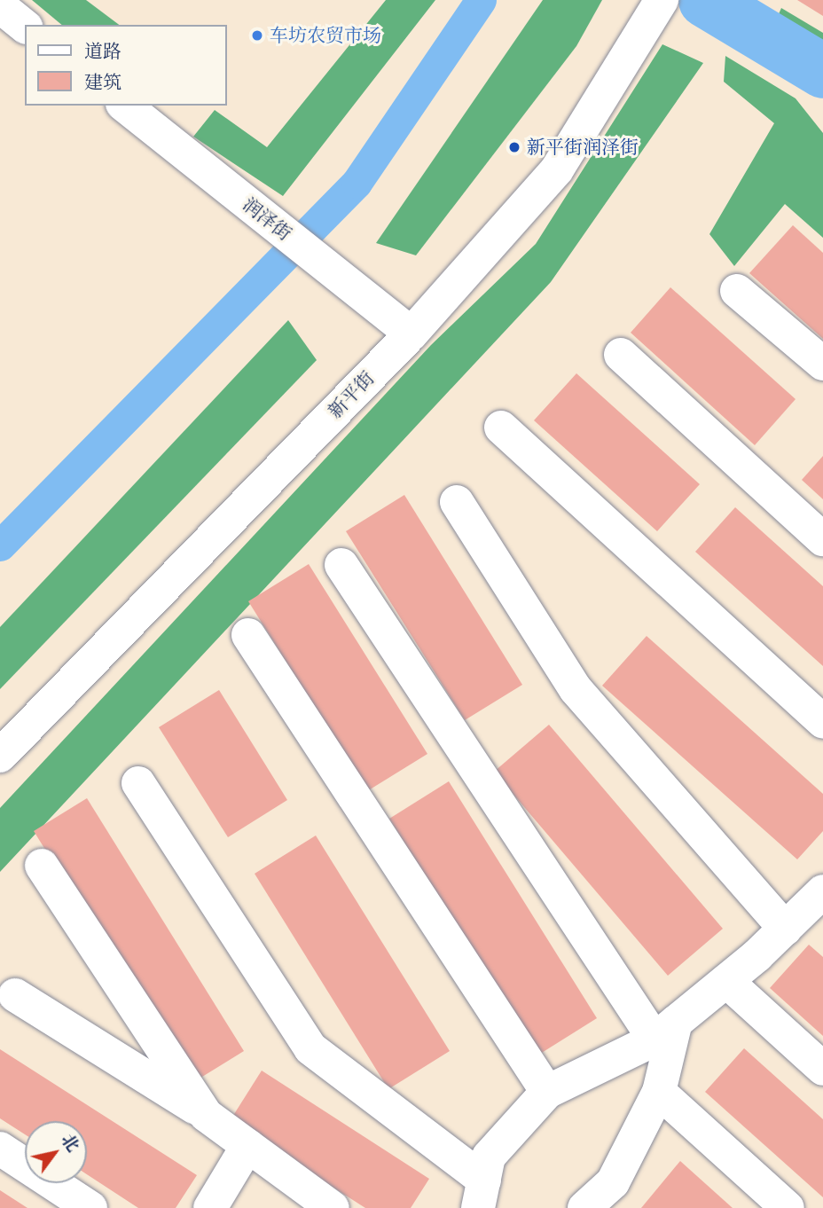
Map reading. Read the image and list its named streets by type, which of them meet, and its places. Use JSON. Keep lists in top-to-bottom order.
{
  "streets": {
    "street": ["润泽街", "新平街"]
  },
  "crossings": [
    ["润泽街", "新平街"]
  ],
  "places": ["车坊农贸市场", "新平街润泽街"],
  "legend": ["道路", "建筑"],
  "north": "top right"
}
